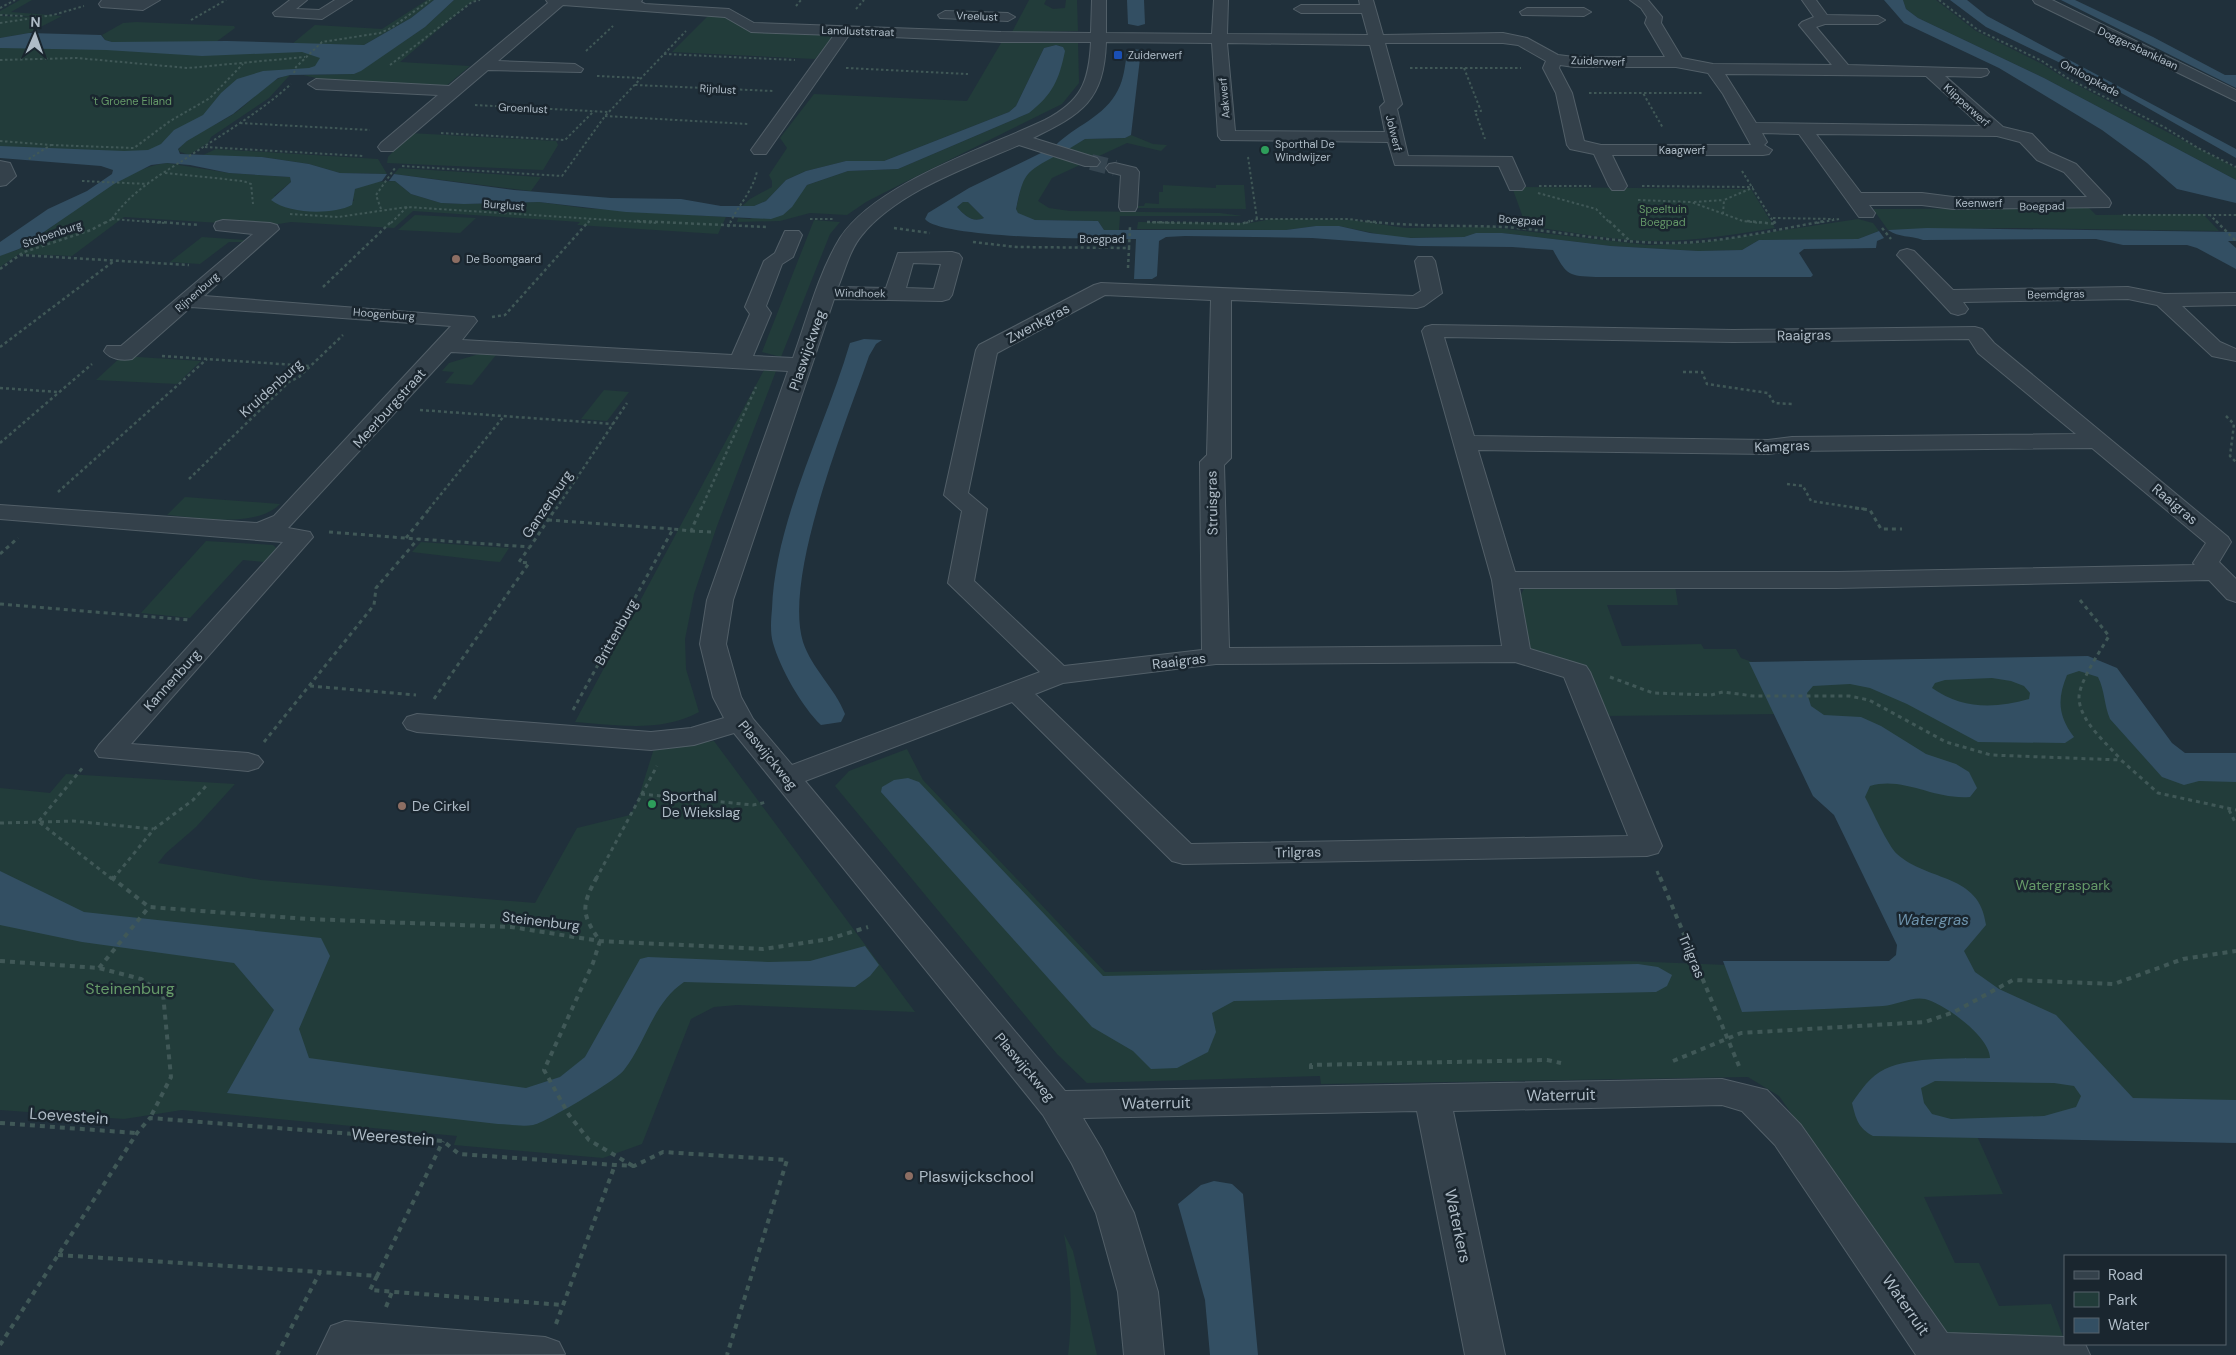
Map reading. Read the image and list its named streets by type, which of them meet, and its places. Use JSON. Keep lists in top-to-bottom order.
{
  "streets": {
    "street": [
      "Vreelust",
      "Landluststraat",
      "Doggersbanklaan",
      "Zuiderwerf",
      "Aakwerf",
      "Klipperwerf",
      "Jolwerf",
      "Kaagwerf",
      "Keenwerf",
      "Rijnenburg",
      "Windhoek",
      "Beemdgras",
      "Hoogenburg",
      "Zwenkgras",
      "Raaigras",
      "Plaswijckweg",
      "Meerburgstraat",
      "Kamgras",
      "Struisgras",
      "Kannenburg",
      "Trilgras",
      "Waterruit",
      "Waterkers"
    ],
    "path": [
      "Omloopkade",
      "Rijnlust",
      "Groenlust",
      "Burglust",
      "Boegpad",
      "Stolpenburg",
      "Kruidenburg",
      "Ganzenburg",
      "Brittenburg",
      "Steinenburg",
      "Loevestein",
      "Weerestein"
    ]
  },
  "crossings": [
    ["Vreelust", "Landluststraat"],
    ["Landluststraat", "Zuiderwerf"],
    ["Landluststraat", "Plaswijckweg"],
    ["Zuiderwerf", "Aakwerf"],
    ["Zuiderwerf", "Klipperwerf"],
    ["Zuiderwerf", "Jolwerf"],
    ["Zuiderwerf", "Kaagwerf"],
    ["Zuiderwerf", "Plaswijckweg"],
    ["Aakwerf", "Jolwerf"],
    ["Klipperwerf", "Keenwerf"],
    ["Rijnenburg", "Hoogenburg"],
    ["Windhoek", "Plaswijckweg"],
    ["Hoogenburg", "Kruidenburg"],
    ["Zwenkgras", "Raaigras"],
    ["Zwenkgras", "Struisgras"],
    ["Raaigras", "Plaswijckweg"],
    ["Raaigras", "Kamgras"],
    ["Raaigras", "Struisgras"],
    ["Raaigras", "Trilgras"],
    ["Plaswijckweg", "Steinenburg"],
    ["Plaswijckweg", "Waterruit"],
    ["Ganzenburg", "Kannenburg"],
    ["Waterruit", "Waterkers"]
  ],
  "water": ["Watergras"],
  "parks": [
    "'t Groene Eiland",
    "Speeltuin Boegpad",
    "Watergraspark",
    "Steinenburg"
  ],
  "places": {
    "transit": ["Zuiderwerf"],
    "other": [
      "Sporthal De Windwijzer",
      "De Boomgaard",
      "Sporthal De Wiekslag",
      "De Cirkel",
      "Plaswijckschool"
    ]
  },
  "legend": ["Road", "Park", "Water"],
  "north": "top"
}
